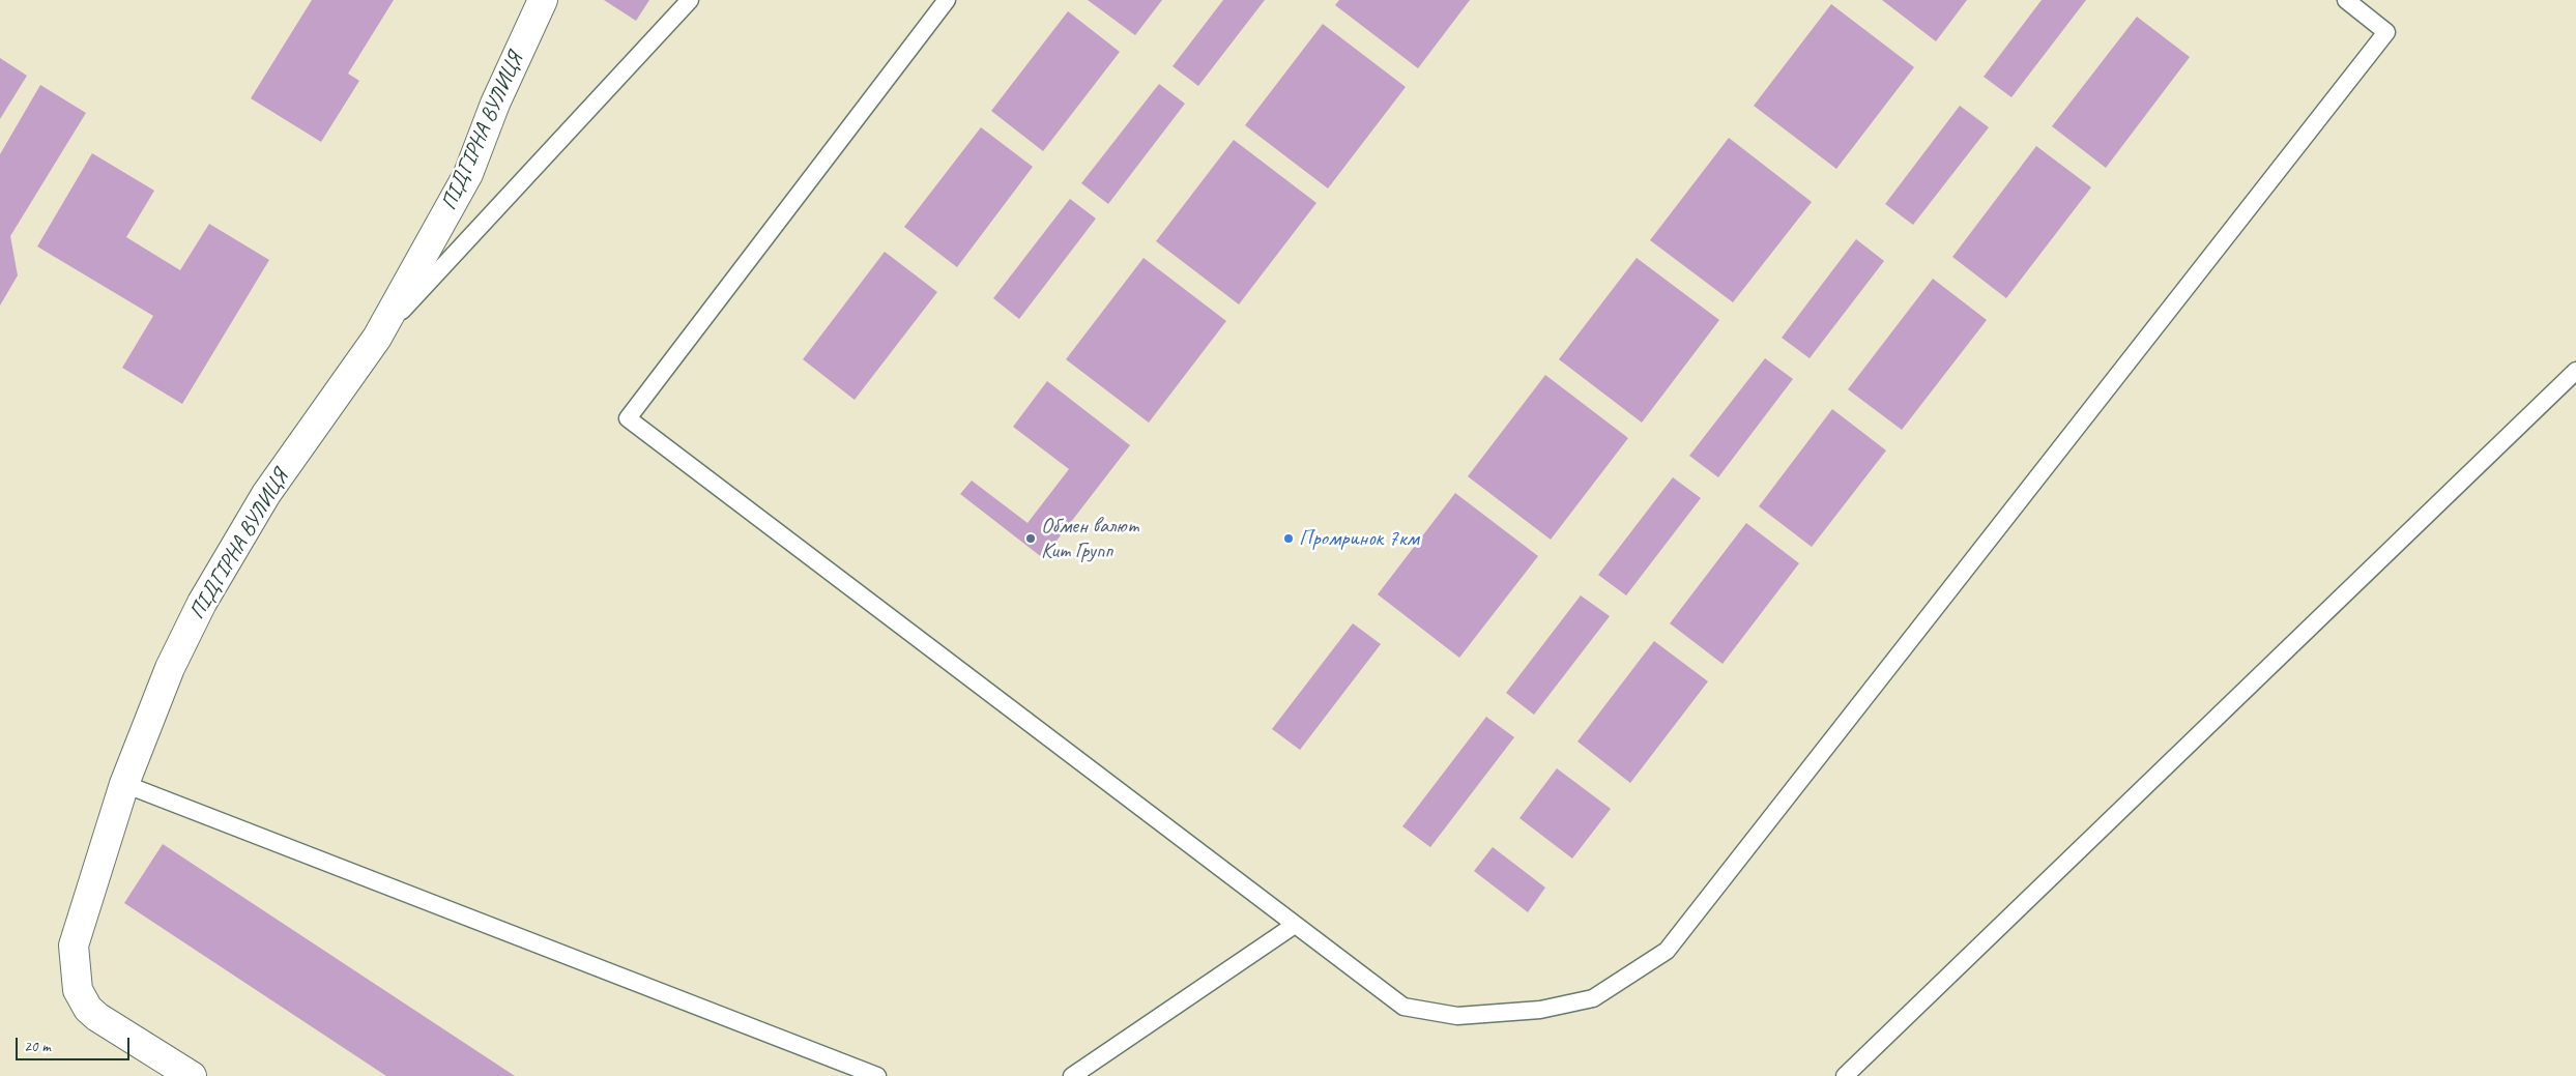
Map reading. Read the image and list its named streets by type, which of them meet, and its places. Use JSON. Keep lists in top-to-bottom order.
{
  "streets": {
    "street": ["ПІДГІРНА ВУЛИЦЯ"]
  },
  "places": ["Обмен валют Кит Групп", "Промринок 7км"],
  "scale_bar": "20 m"
}
